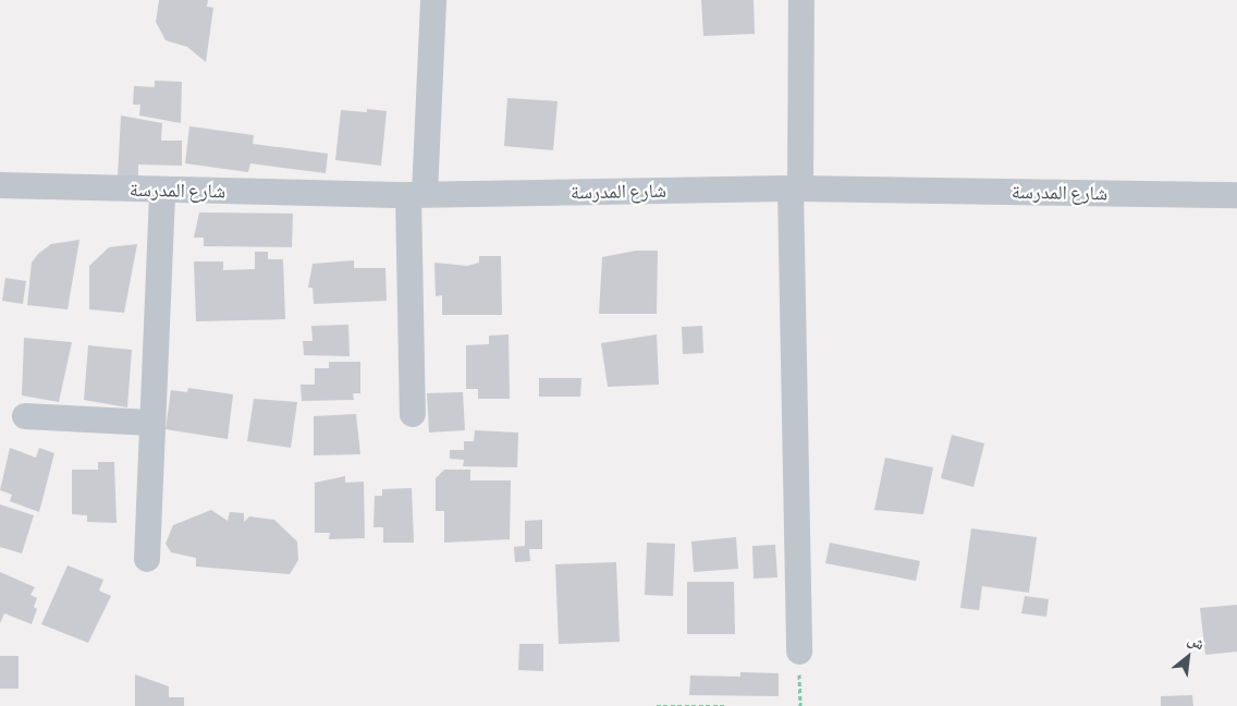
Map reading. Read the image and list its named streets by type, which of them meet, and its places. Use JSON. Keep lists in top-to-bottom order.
{
  "streets": {
    "street": ["شارع المدرسة"]
  },
  "north": "top right"
}
